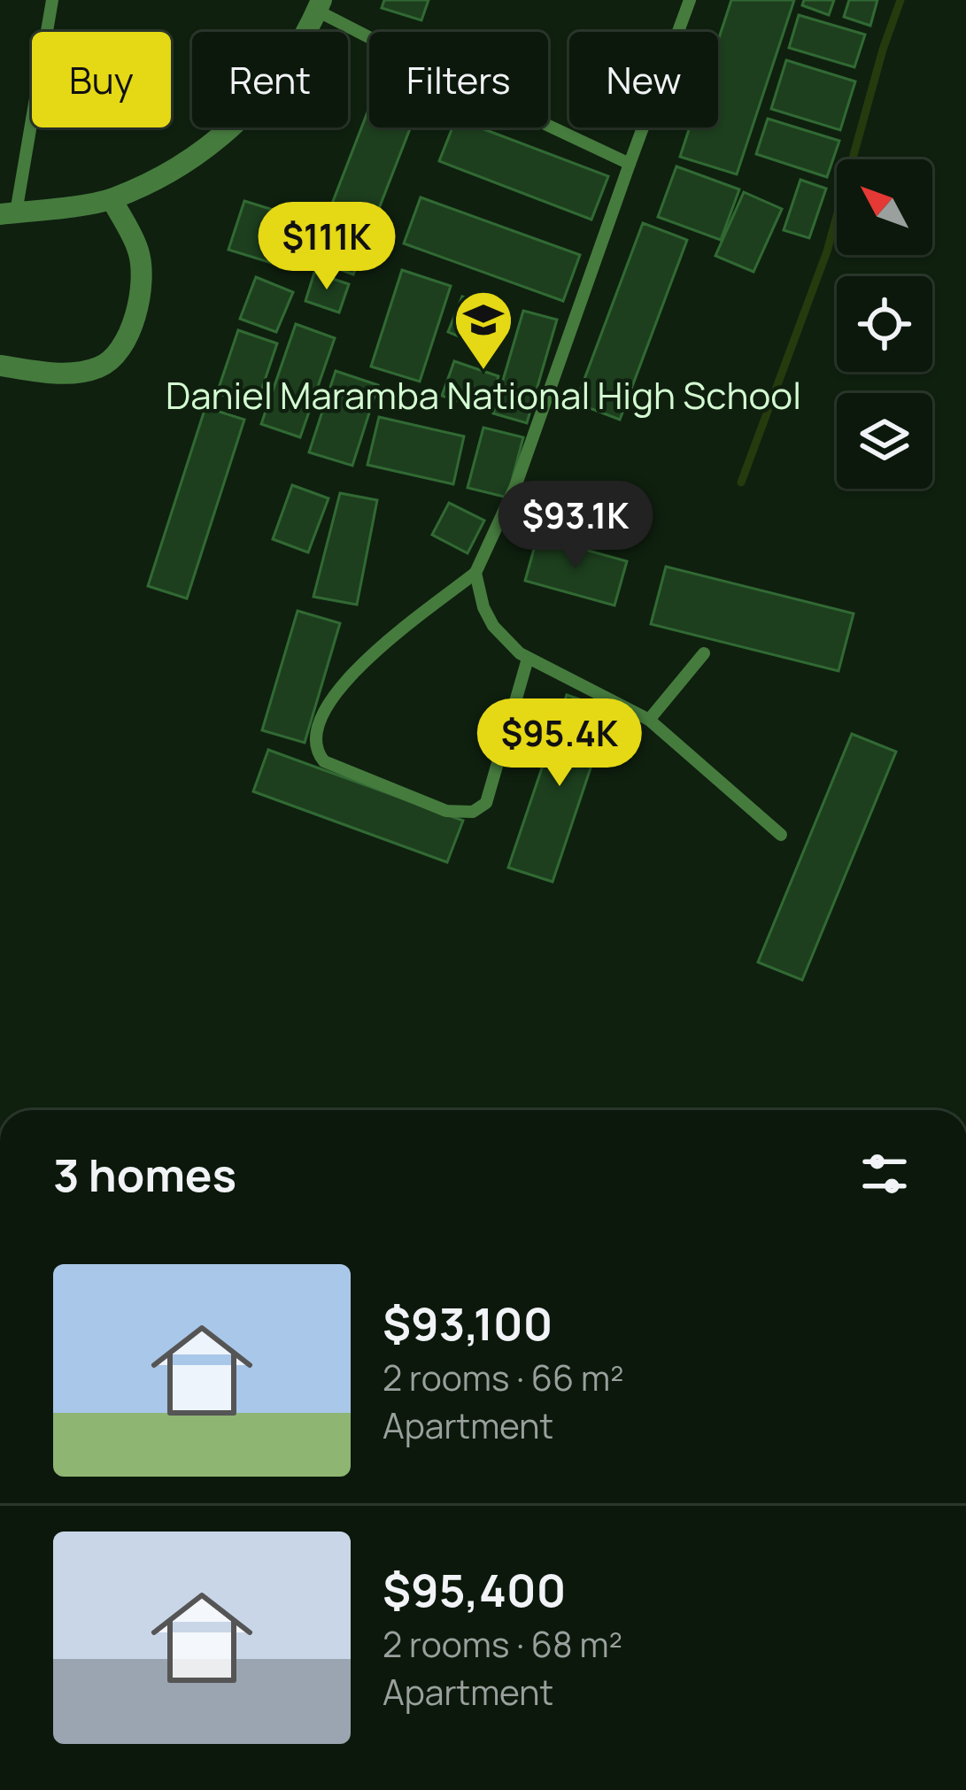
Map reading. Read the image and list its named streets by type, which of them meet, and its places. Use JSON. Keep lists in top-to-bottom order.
{
  "places": {
    "school or university": ["Daniel Maramba National High School"]
  },
  "north": "top left",
  "page": {
    "chip": [
      "Buy",
      "Rent",
      "Filters",
      "New"
    ],
    "price": ["$111K", "$93.1K", "$95.4K"],
    "heading": "3 homes",
    "list": [
      {
        "name": "$93,100",
        "note": "2 rooms · 66 m² · Apartment"
      },
      {
        "name": "$95,400",
        "note": "2 rooms · 68 m² · Apartment"
      }
    ]
  }
}
